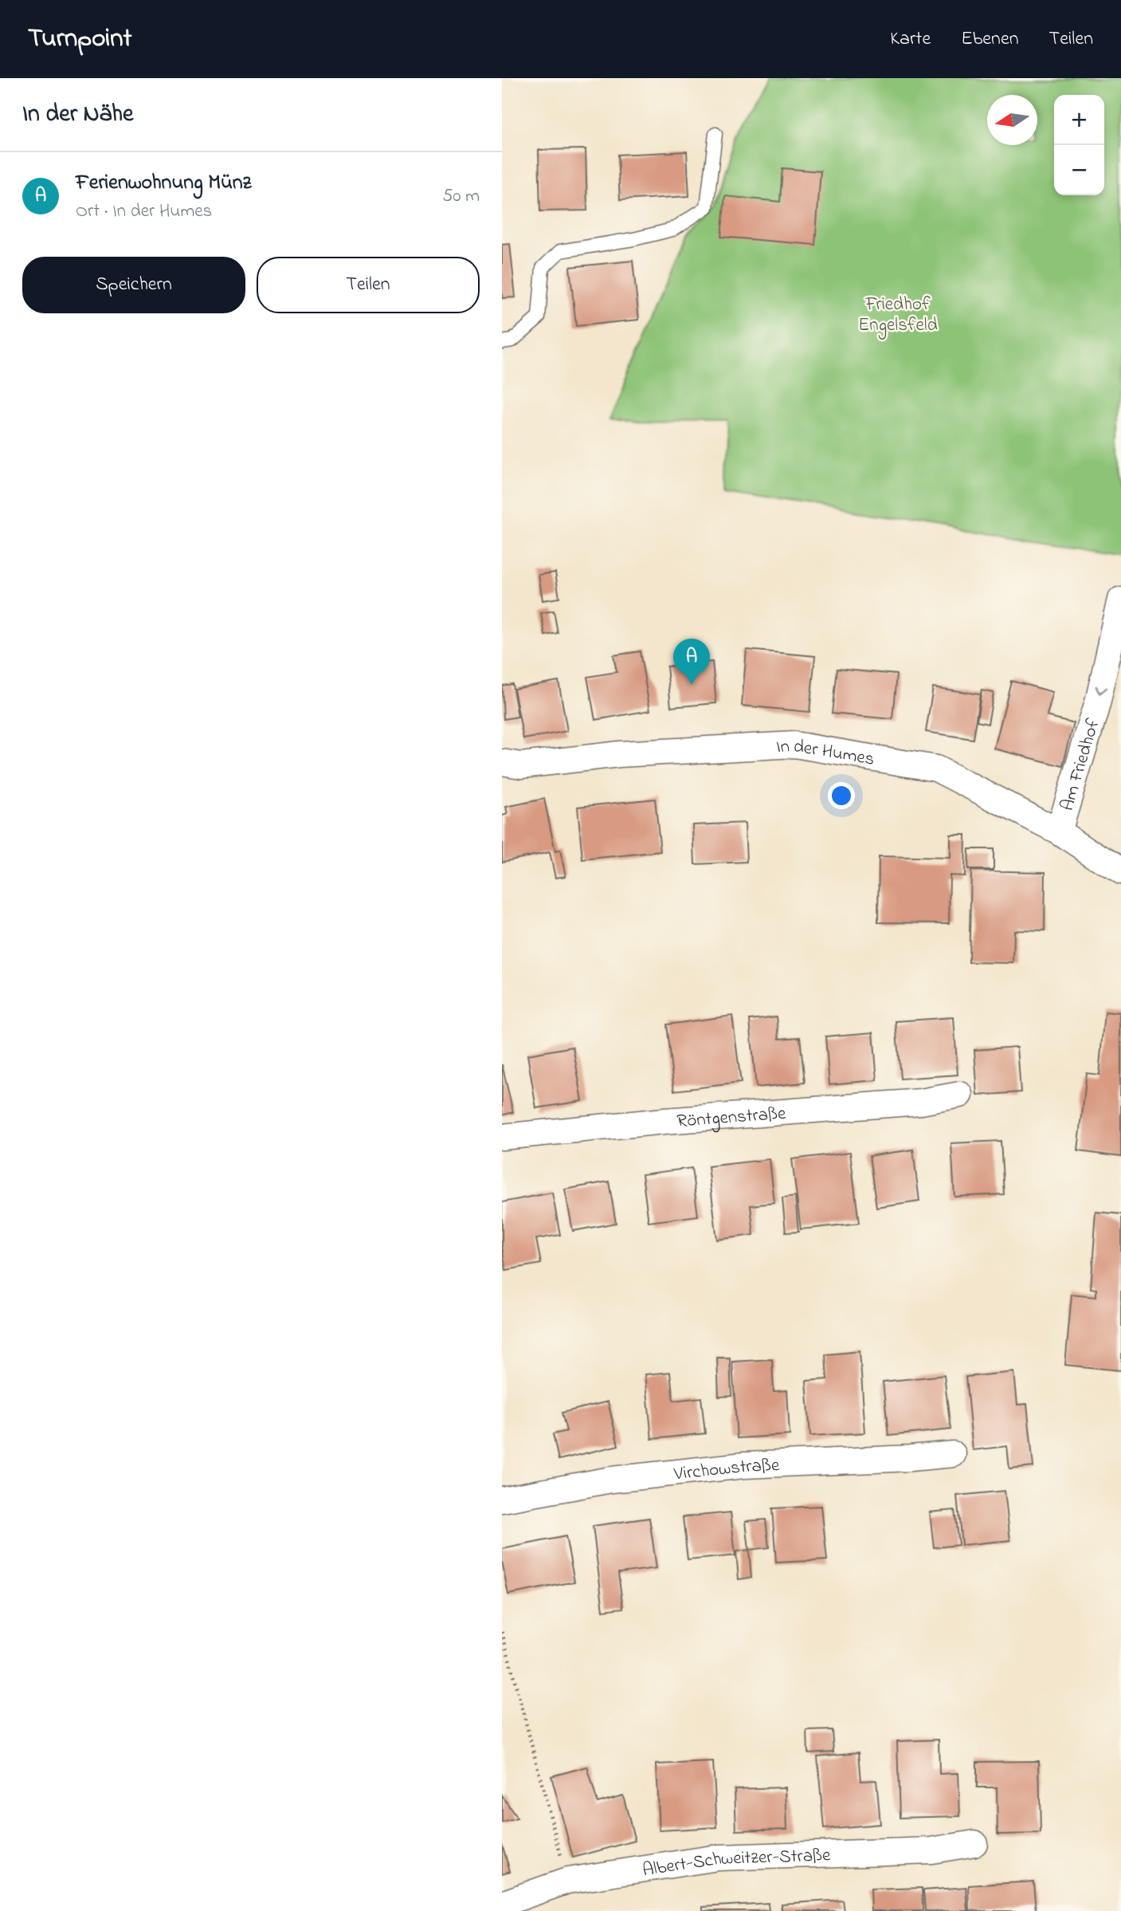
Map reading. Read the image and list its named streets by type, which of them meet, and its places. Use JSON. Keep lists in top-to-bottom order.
{
  "streets": {
    "street": [
      "In der Humes",
      "Am Friedhof",
      "Röntgenstraße",
      "Virchowstraße",
      "Albert-Schweitzer-Straße"
    ]
  },
  "crossings": [
    ["In der Humes", "Am Friedhof"]
  ],
  "one_way": ["Am Friedhof"],
  "parks": ["Friedhof Engelsfeld"],
  "north": "left",
  "page": {
    "header": "Turnpoint",
    "nav": ["Karte", "Ebenen", "Teilen"],
    "heading": "In der Nähe",
    "map_buttons": ["+", "−"],
    "list": [
      {
        "mark": "A",
        "name": "Ferienwohnung Münz",
        "note": "Ort · In der Humes",
        "value": "50 m"
      }
    ],
    "buttons": ["Speichern", "Teilen"],
    "pins": "A"
  }
}
